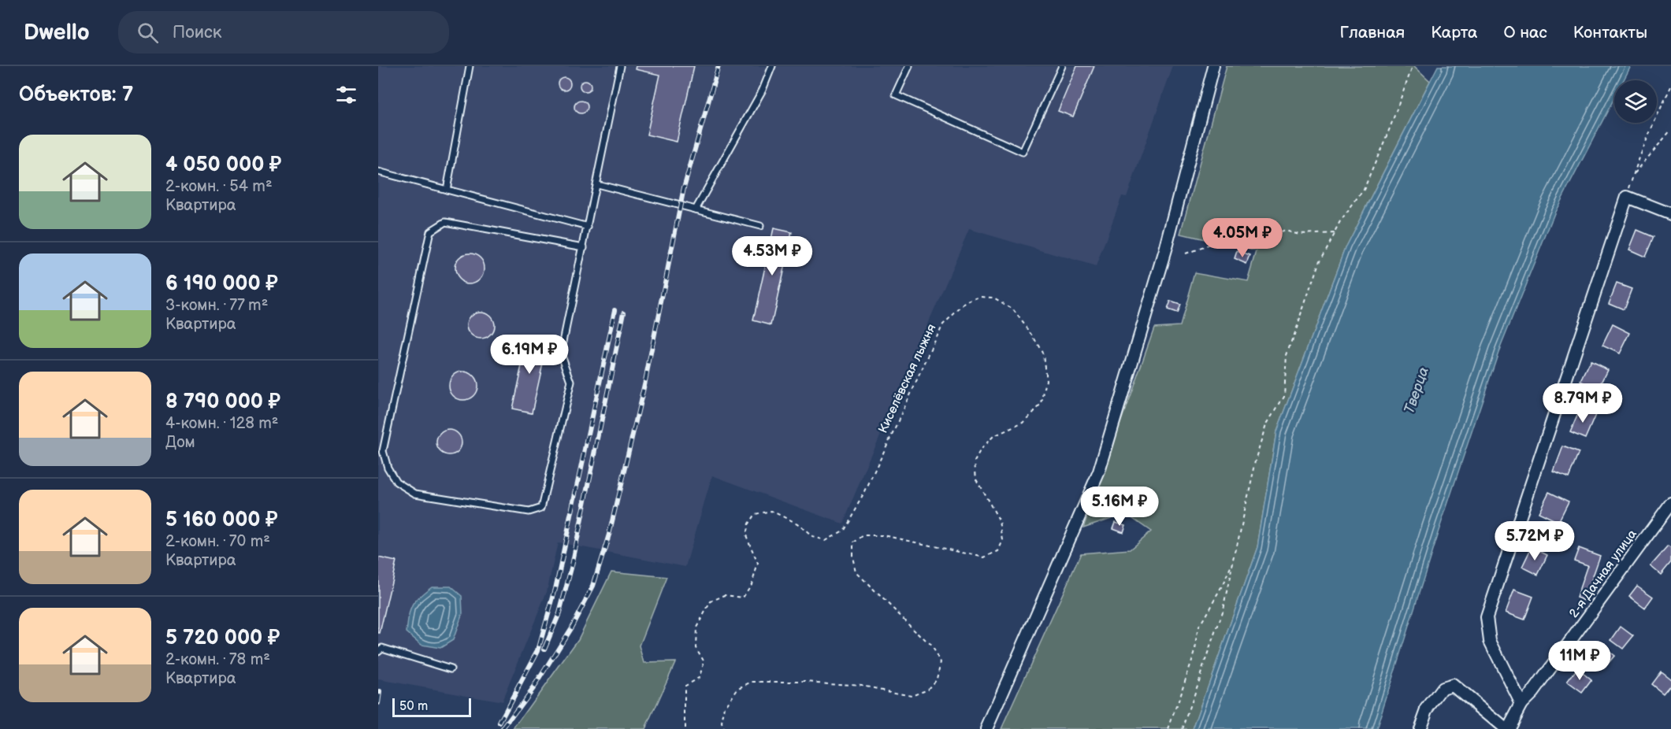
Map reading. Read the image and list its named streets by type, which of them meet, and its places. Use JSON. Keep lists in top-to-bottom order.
{
  "streets": {
    "street": ["2-я Дачная улица"],
    "path": ["Киселёвская лыжня"]
  },
  "water": ["Тверца"],
  "scale_bar": "50 m",
  "page": {
    "header": "Dwello",
    "search": "Поиск",
    "nav": [
      "Главная",
      "Карта",
      "О нас",
      "Контакты"
    ],
    "heading": "Объектов: 7",
    "list": [
      {
        "name": "4 050 000 ₽",
        "note": "2-комн. · 54 m² · Квартира"
      },
      {
        "name": "6 190 000 ₽",
        "note": "3-комн. · 77 m² · Квартира"
      },
      {
        "name": "8 790 000 ₽",
        "note": "4-комн. · 128 m² · Дом"
      },
      {
        "name": "5 160 000 ₽",
        "note": "2-комн. · 70 m² · Квартира"
      },
      {
        "name": "5 720 000 ₽",
        "note": "2-комн. · 78 m² · Квартира"
      }
    ],
    "price": [
      "4.05M ₽",
      "4.53M ₽",
      "6.19M ₽",
      "8.79M ₽",
      "5.16M ₽",
      "5.72M ₽",
      "11M ₽"
    ],
    "scale": "50 m"
  }
}
